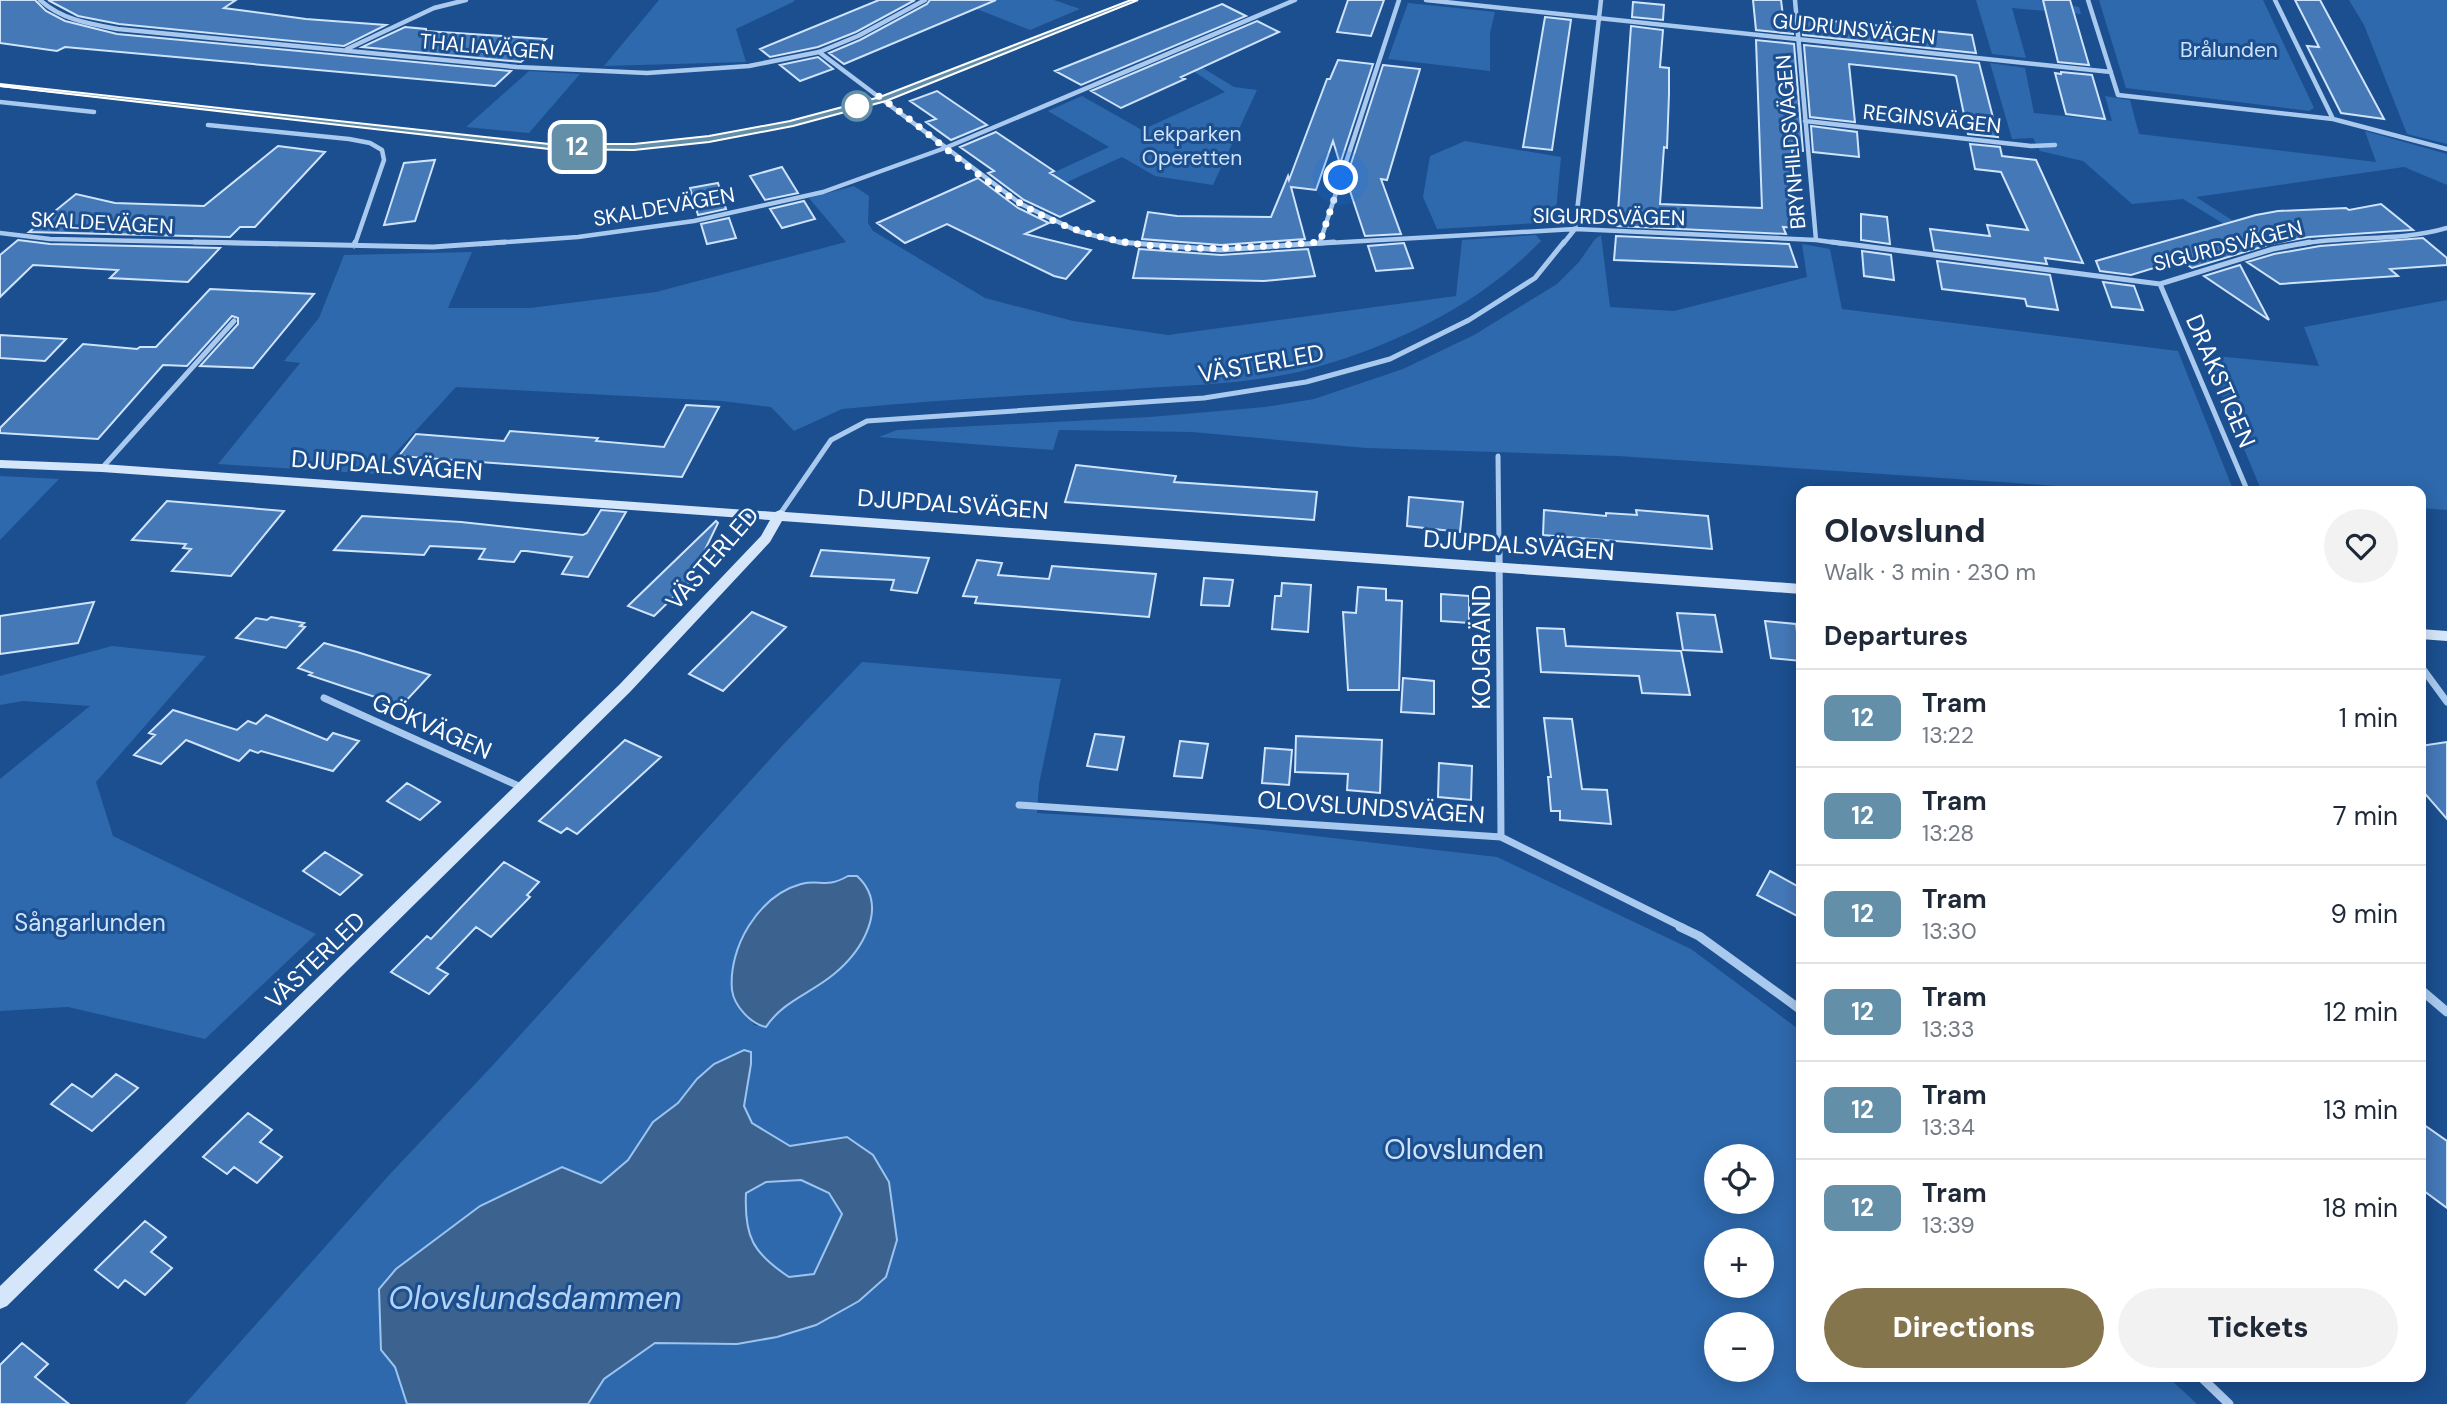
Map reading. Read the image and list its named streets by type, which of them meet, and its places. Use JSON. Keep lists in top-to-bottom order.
{
  "streets": {
    "street": [
      "GUDRUNSVÄGEN",
      "THALIAVÄGEN",
      "REGINSVÄGEN",
      "BRYNHILDSVÄGEN",
      "SKALDEVÄGEN",
      "SIGURDSVÄGEN",
      "VÄSTERLED",
      "DRAKSTIGEN",
      "DJUPDALSVÄGEN",
      "KOJGRÄND",
      "GÖKVÄGEN",
      "OLOVSLUNDSVÄGEN"
    ]
  },
  "crossings": [
    ["GUDRUNSVÄGEN", "BRYNHILDSVÄGEN"],
    ["THALIAVÄGEN", "SIGURDSVÄGEN"],
    ["REGINSVÄGEN", "BRYNHILDSVÄGEN"],
    ["BRYNHILDSVÄGEN", "SIGURDSVÄGEN"],
    ["SKALDEVÄGEN", "SIGURDSVÄGEN"],
    ["SIGURDSVÄGEN", "VÄSTERLED"],
    ["SIGURDSVÄGEN", "DRAKSTIGEN"],
    ["VÄSTERLED", "DJUPDALSVÄGEN"],
    ["VÄSTERLED", "GÖKVÄGEN"],
    ["DJUPDALSVÄGEN", "KOJGRÄND"],
    ["KOJGRÄND", "OLOVSLUNDSVÄGEN"]
  ],
  "water": ["Olovslundsdammen"],
  "parks": [
    "Brålunden",
    "Lekparken Operetten",
    "Sångarlunden",
    "Olovslunden"
  ],
  "lines": ["tram line 12"],
  "page": {
    "on_map": "12",
    "heading": [
      ["Olovslund", "Walk · 3 min · 230 m"],
      "Departures"
    ],
    "list": [
      {
        "mark": "12",
        "name": "Tram",
        "note": "13:22",
        "value": "1 min"
      },
      {
        "mark": "12",
        "name": "Tram",
        "note": "13:28",
        "value": "7 min"
      },
      {
        "mark": "12",
        "name": "Tram",
        "note": "13:30",
        "value": "9 min"
      },
      {
        "mark": "12",
        "name": "Tram",
        "note": "13:33",
        "value": "12 min"
      },
      {
        "mark": "12",
        "name": "Tram",
        "note": "13:34",
        "value": "13 min"
      },
      {
        "mark": "12",
        "name": "Tram",
        "note": "13:39",
        "value": "18 min"
      }
    ],
    "map_buttons": ["+", "−"],
    "buttons": ["Directions", "Tickets"]
  }
}
